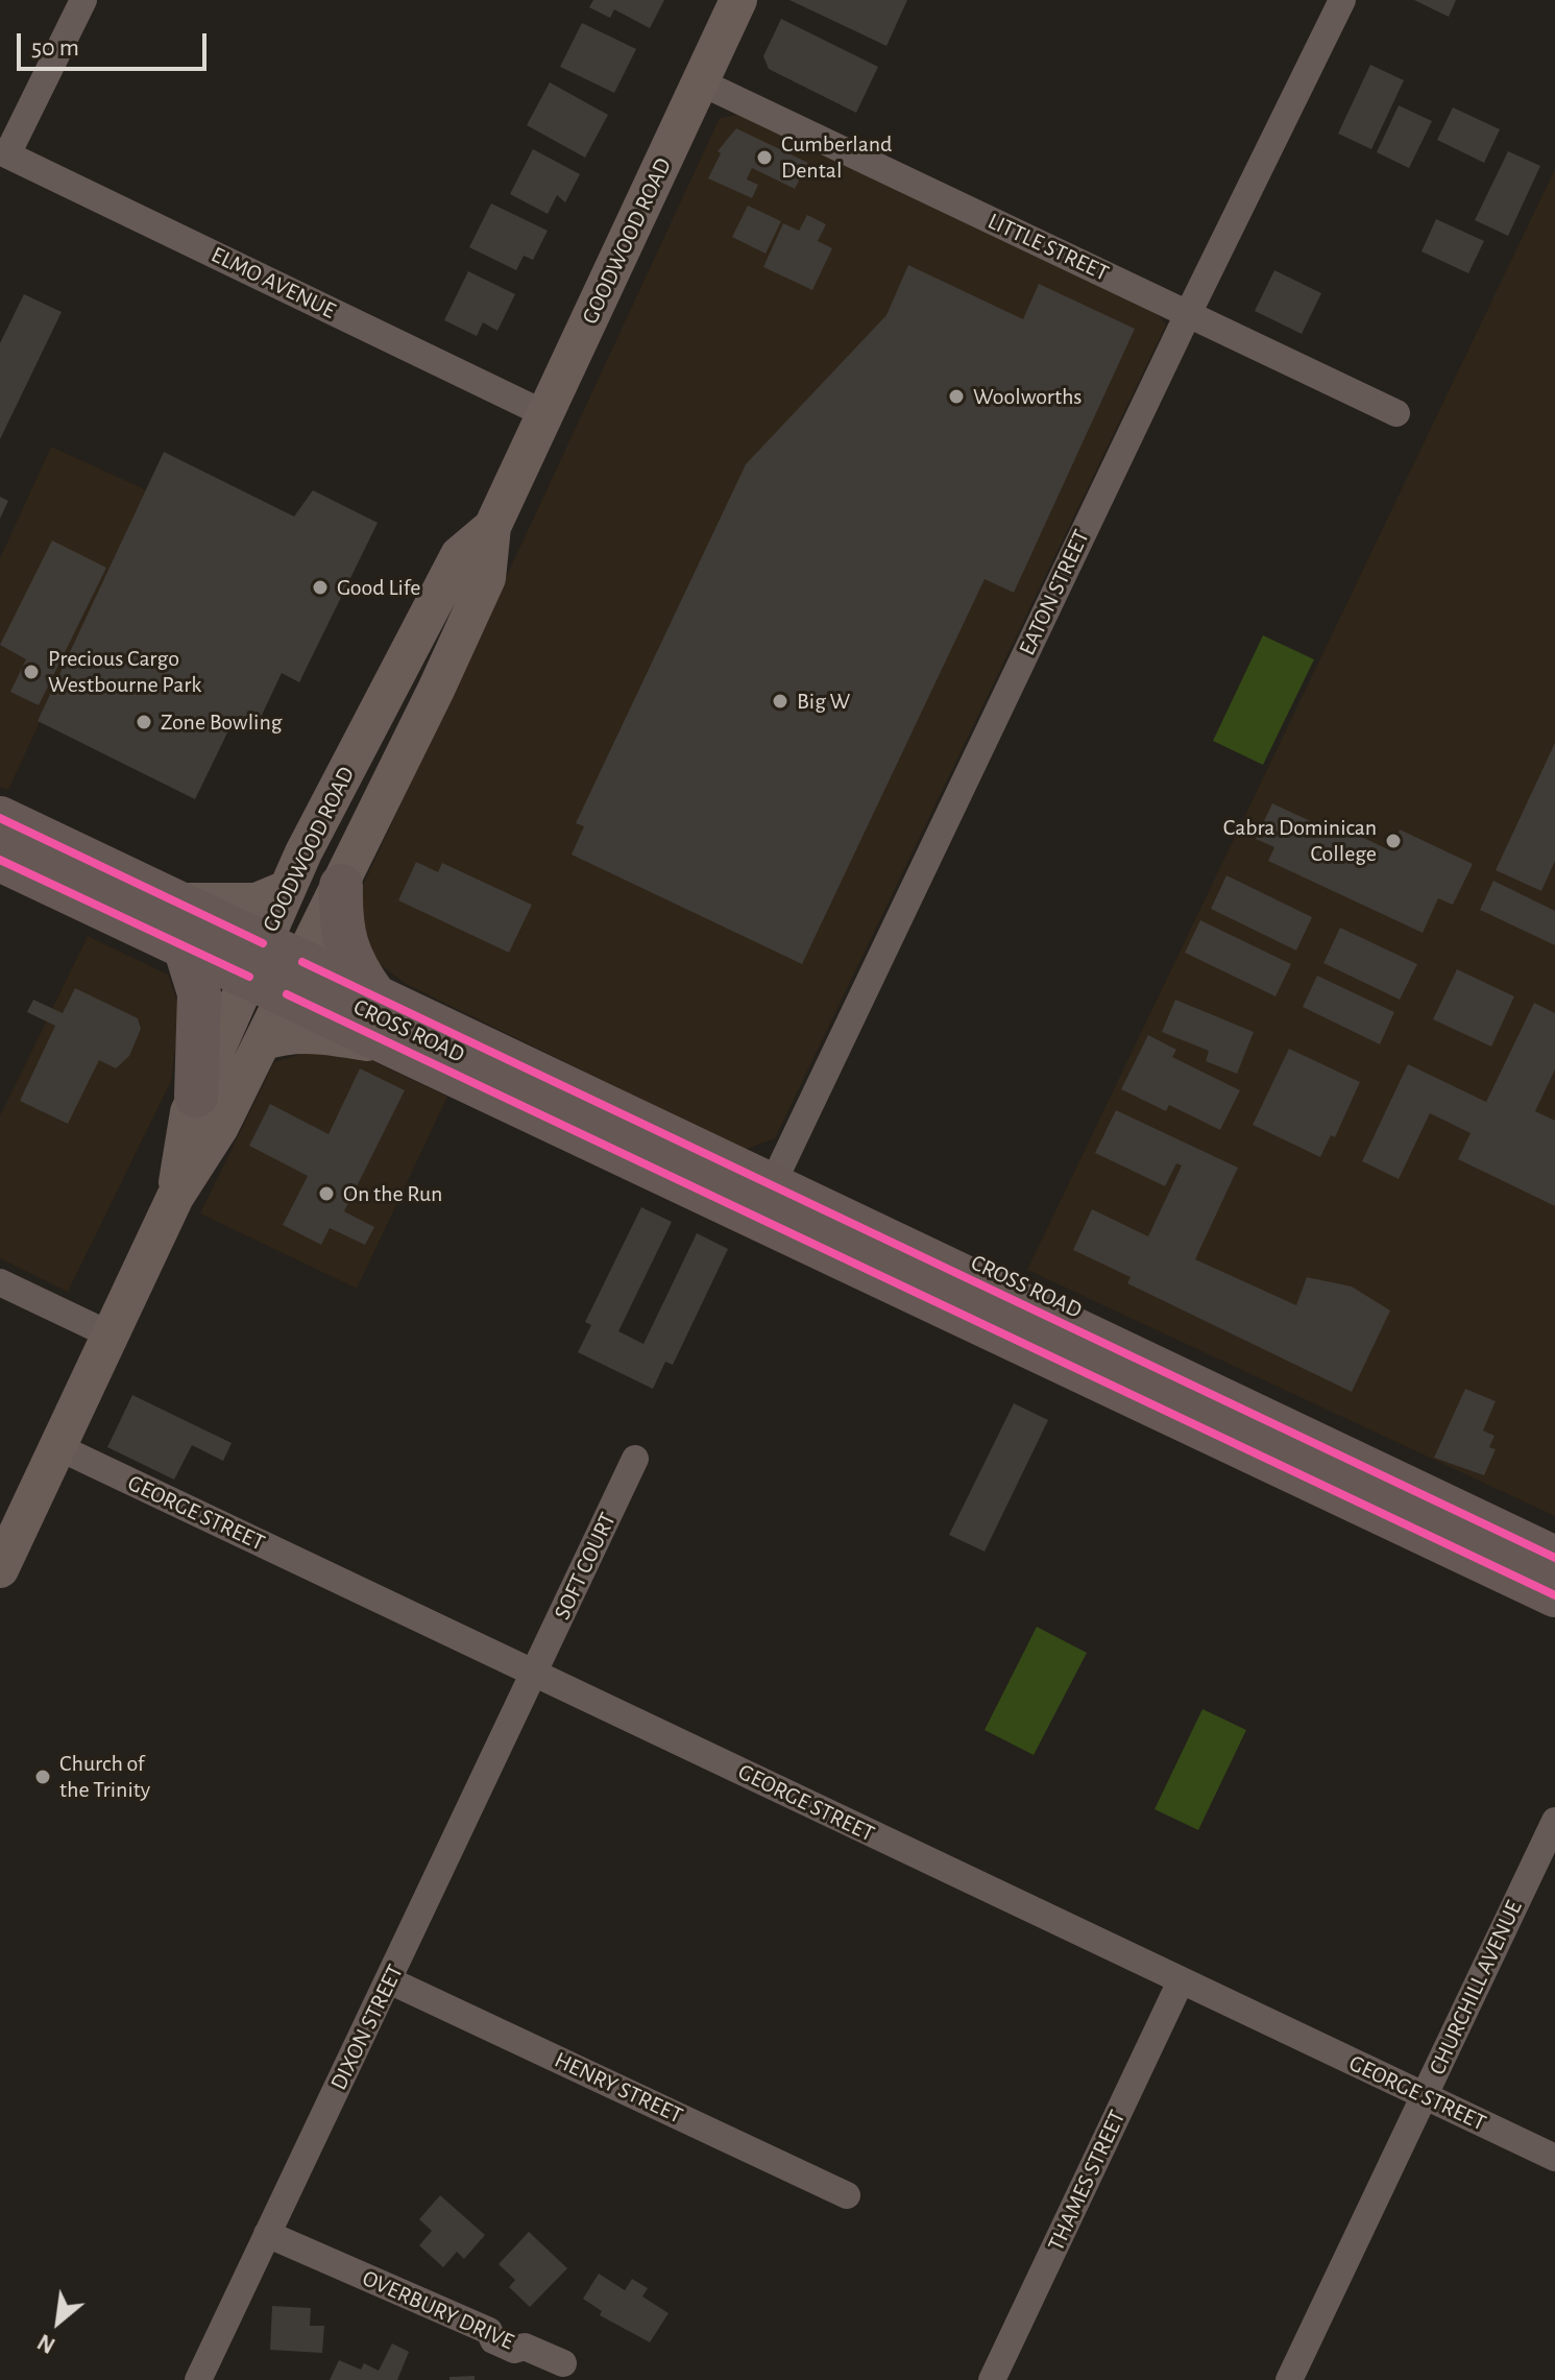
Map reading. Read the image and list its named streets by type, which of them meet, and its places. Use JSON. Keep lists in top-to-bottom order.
{
  "streets": {
    "highway": ["CROSS ROAD"],
    "main road": ["GOODWOOD ROAD"],
    "street": [
      "LITTLE STREET",
      "ELMO AVENUE",
      "EATON STREET",
      "GEORGE STREET",
      "SOFT COURT",
      "CHURCHILL AVENUE",
      "DIXON STREET",
      "HENRY STREET",
      "THAMES STREET",
      "OVERBURY DRIVE"
    ]
  },
  "crossings": [
    ["GOODWOOD ROAD", "LITTLE STREET"],
    ["GOODWOOD ROAD", "ELMO AVENUE"],
    ["GOODWOOD ROAD", "CROSS ROAD"],
    ["GOODWOOD ROAD", "GEORGE STREET"],
    ["LITTLE STREET", "EATON STREET"],
    ["EATON STREET", "CROSS ROAD"],
    ["GEORGE STREET", "SOFT COURT"],
    ["GEORGE STREET", "CHURCHILL AVENUE"],
    ["GEORGE STREET", "DIXON STREET"],
    ["GEORGE STREET", "THAMES STREET"],
    ["SOFT COURT", "DIXON STREET"],
    ["DIXON STREET", "HENRY STREET"],
    ["DIXON STREET", "OVERBURY DRIVE"]
  ],
  "places": [
    "Cumberland Dental",
    "Woolworths",
    "Good Life",
    "Precious Cargo Westbourne Park",
    "Big W",
    "Zone Bowling",
    "Cabra Dominican College",
    "On the Run",
    "Church of the Trinity"
  ],
  "scale_bar": "50 m",
  "north": "bottom left"
}
